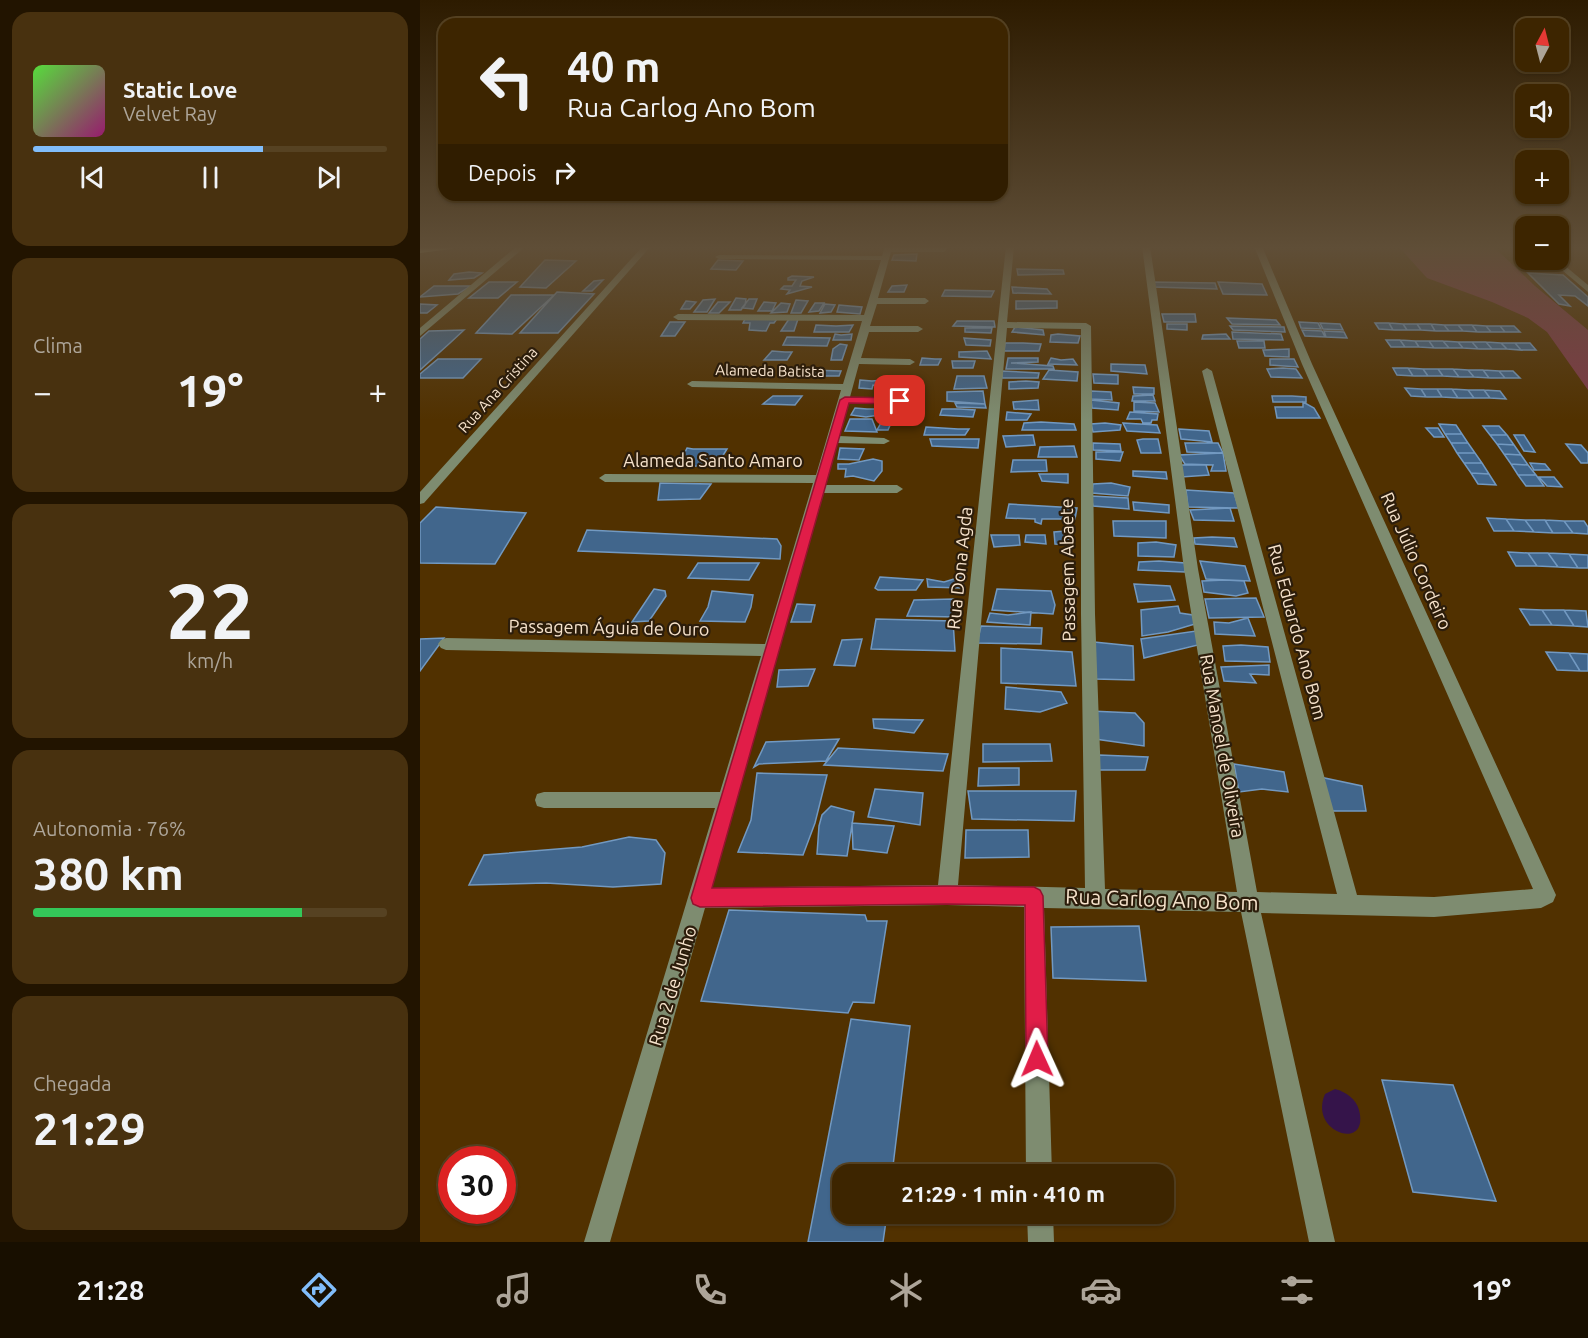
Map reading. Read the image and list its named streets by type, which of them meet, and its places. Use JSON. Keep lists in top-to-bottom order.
{
  "streets": {
    "street": [
      "Alameda Batista",
      "Rua Ana Cristina",
      "Alameda Santo Amaro",
      "Rua Júlio Cordeiro",
      "Rua Dona Agda",
      "Passagem Abaete",
      "Passagem Águia de Ouro",
      "Rua Eduardo Ano Bom",
      "Rua Manoel de Oliveira",
      "Rua Carlog Ano Bom",
      "Rua 2 de Junho"
    ]
  },
  "crossings": [
    ["Alameda Batista", "Rua 2 de Junho"],
    ["Alameda Santo Amaro", "Rua 2 de Junho"],
    ["Rua Júlio Cordeiro", "Rua Carlog Ano Bom"],
    ["Rua Dona Agda", "Passagem Abaete"],
    ["Rua Dona Agda", "Rua Carlog Ano Bom"],
    ["Passagem Abaete", "Rua Carlog Ano Bom"],
    ["Passagem Águia de Ouro", "Rua 2 de Junho"],
    ["Rua Eduardo Ano Bom", "Rua Carlog Ano Bom"],
    ["Rua Manoel de Oliveira", "Rua Carlog Ano Bom"],
    ["Rua Carlog Ano Bom", "Rua 2 de Junho"]
  ],
  "north": "top",
  "page": {
    "map_buttons": ["+", "−"],
    "turn": ["40 m", "Rua Carlog Ano Bom"],
    "song": ["Static Love", "Velvet Ray"],
    "then": "Depois",
    "tile": [
      "Clima",
      ["22", "km/h"],
      ["Autonomia · 76%", "380 km"],
      ["Chegada", "21:29"]
    ],
    "heat": ["−", "19°", "+"],
    "limit": "30",
    "trip": "21:29 · 1 min · 410 m",
    "tabs": ["21:28", "19°"]
  }
}
